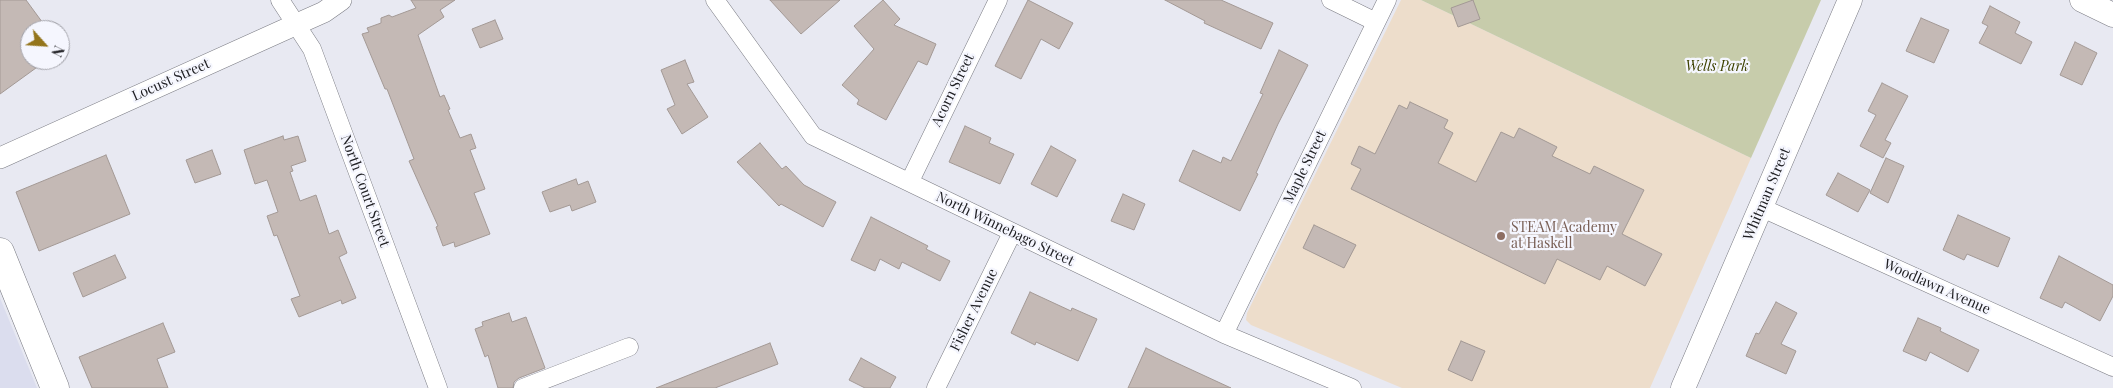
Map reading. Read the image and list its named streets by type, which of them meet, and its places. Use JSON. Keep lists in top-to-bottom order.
{
  "streets": {
    "main road": ["Whitman Street"],
    "street": [
      "Locust Street",
      "Acorn Street",
      "Maple Street",
      "North Court Street",
      "North Winnebago Street",
      "Woodlawn Avenue",
      "Fisher Avenue"
    ]
  },
  "crossings": [
    ["Locust Street", "North Court Street"],
    ["Acorn Street", "North Winnebago Street"],
    ["Maple Street", "North Winnebago Street"],
    ["Whitman Street", "Woodlawn Avenue"],
    ["North Winnebago Street", "Fisher Avenue"]
  ],
  "parks": ["Wells Park"],
  "places": ["STEAM Academy at Haskell"],
  "north": "bottom right"
}
